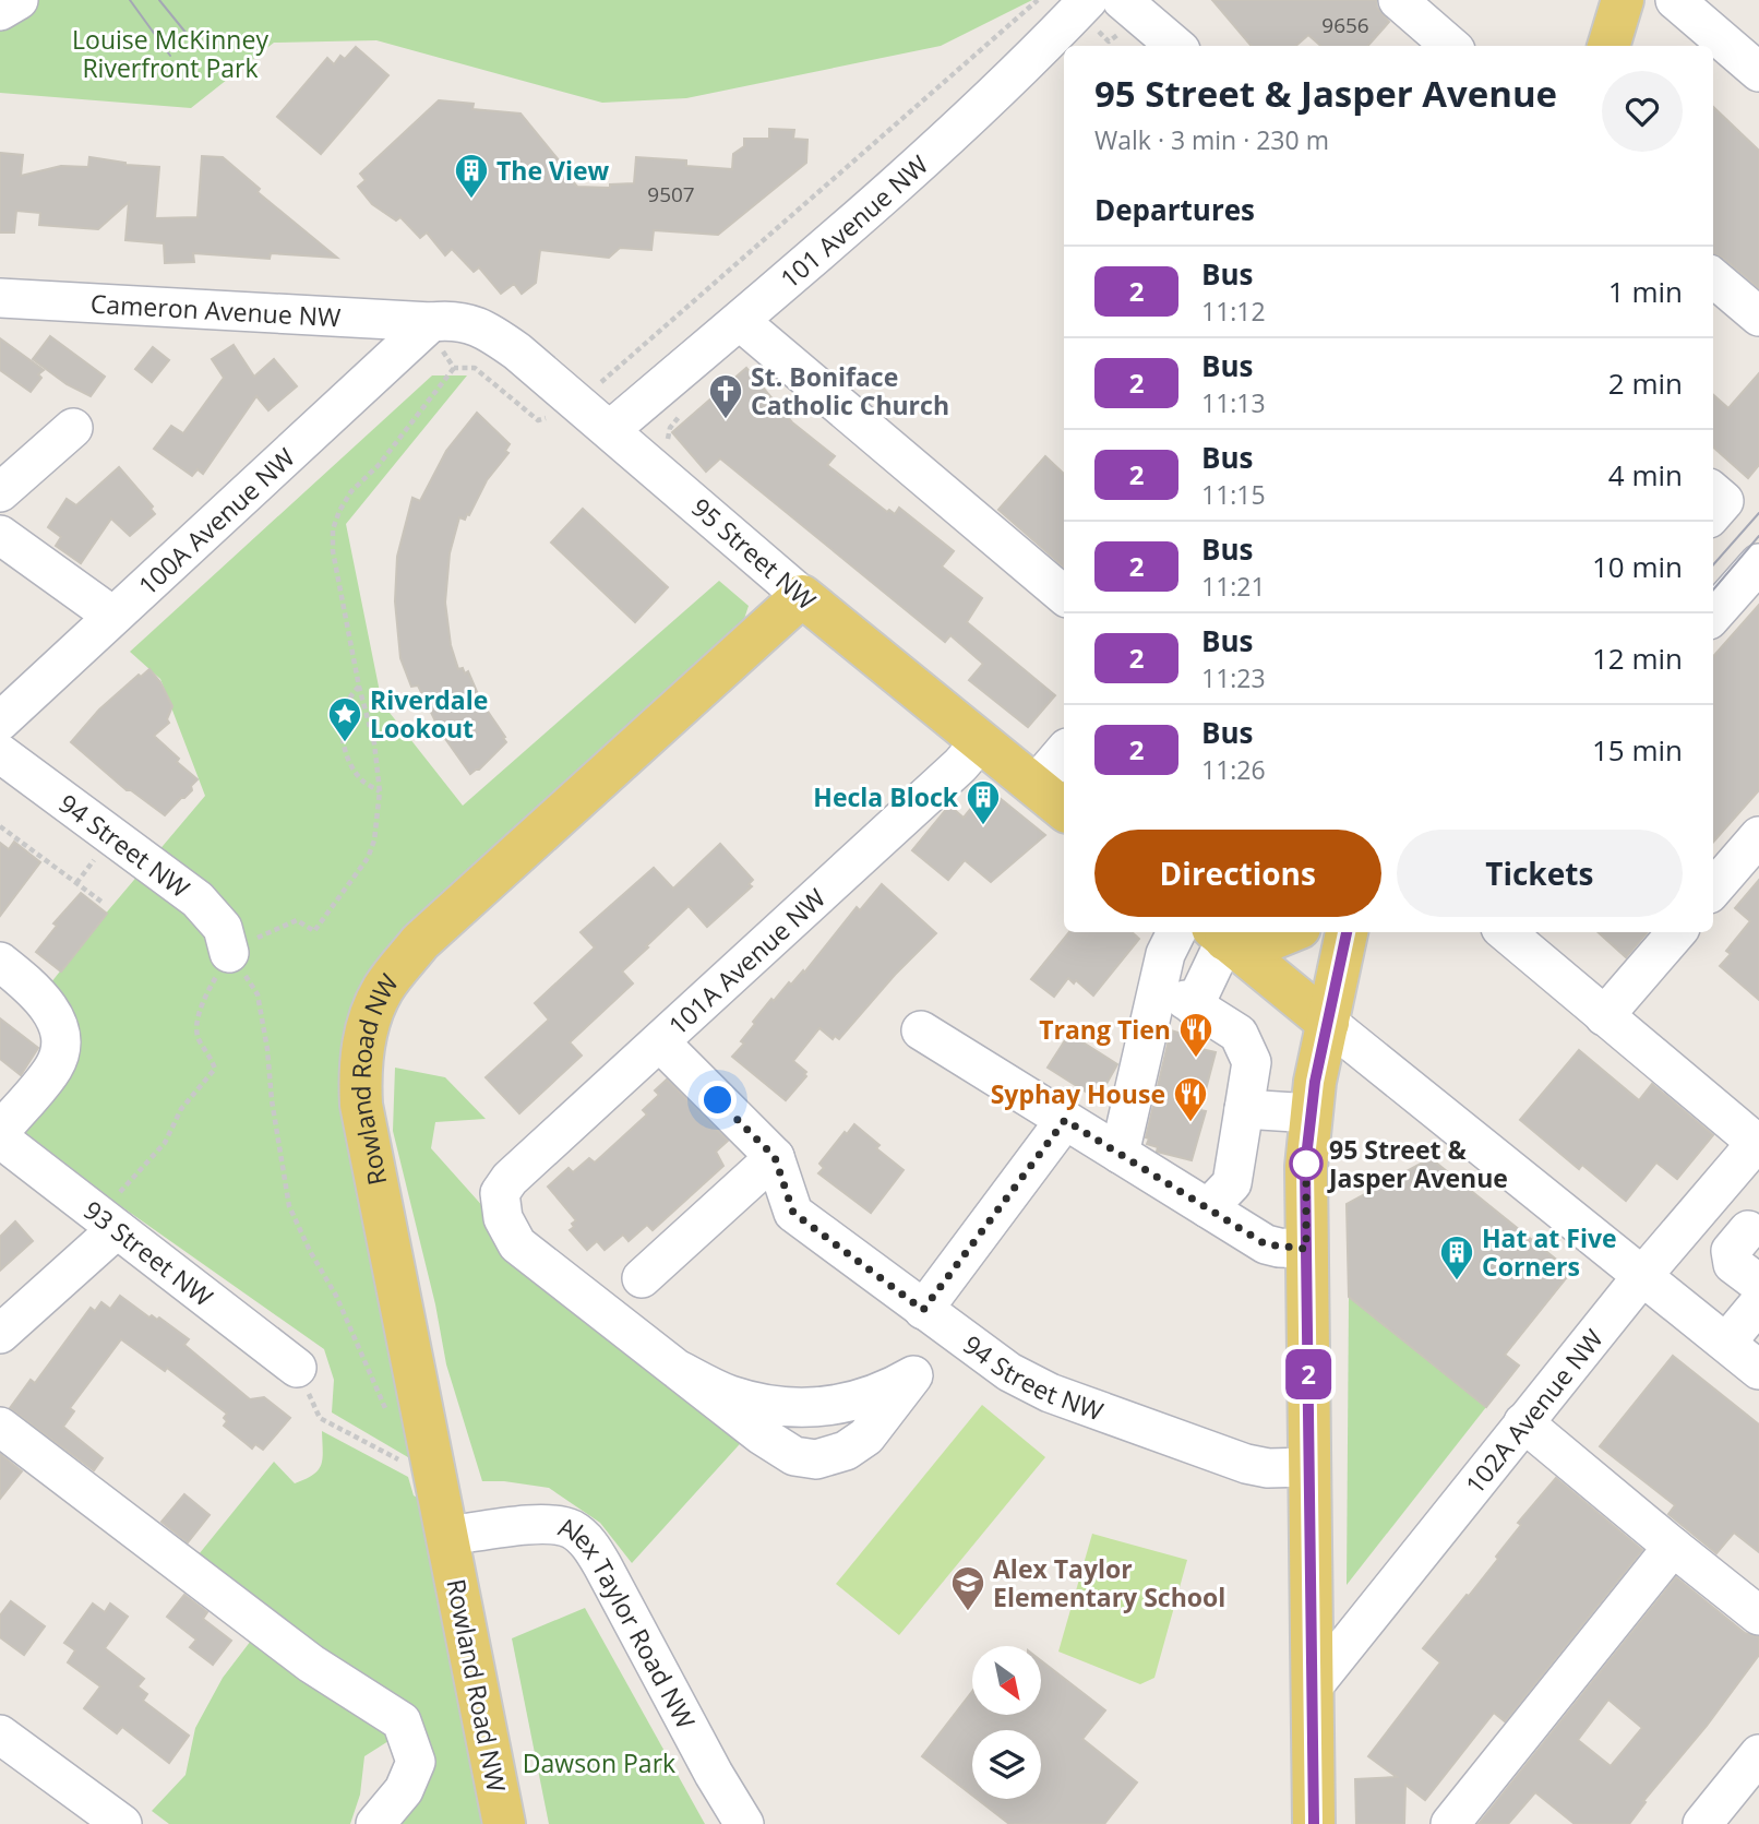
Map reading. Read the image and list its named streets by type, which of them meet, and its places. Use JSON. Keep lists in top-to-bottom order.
{
  "streets": {
    "main road": ["95 Street NW", "Rowland Road NW"],
    "street": [
      "101 Avenue NW",
      "Cameron Avenue NW",
      "100A Avenue NW",
      "94 Street NW",
      "101A Avenue NW",
      "93 Street NW",
      "102A Avenue NW",
      "Alex Taylor Road NW"
    ]
  },
  "crossings": [
    ["101 Avenue NW", "95 Street NW"],
    ["Cameron Avenue NW", "100A Avenue NW"],
    ["Cameron Avenue NW", "95 Street NW"],
    ["100A Avenue NW", "95 Street NW"],
    ["95 Street NW", "101A Avenue NW"],
    ["95 Street NW", "Rowland Road NW"],
    ["Rowland Road NW", "Alex Taylor Road NW"]
  ],
  "parks": ["Louise McKinney Riverfront Park", "Dawson Park"],
  "places": {
    "building": ["The View", "Hecla Block", "Hat at Five Corners"],
    "church": ["St. Boniface Catholic Church"],
    "place": ["Riverdale Lookout"],
    "restaurant": ["Trang Tien", "Syphay House"],
    "other": ["95 Street & Jasper Avenue"],
    "school or university": ["Alex Taylor Elementary School"]
  },
  "lines": ["bus line 2"],
  "house_numbers": ["9656", "9507"],
  "north": "bottom right",
  "page": {
    "on_map": "2",
    "heading": [
      ["95 Street & Jasper Avenue", "Walk · 3 min · 230 m"],
      "Departures"
    ],
    "list": [
      {
        "mark": "2",
        "name": "Bus",
        "note": "11:12",
        "value": "1 min"
      },
      {
        "mark": "2",
        "name": "Bus",
        "note": "11:13",
        "value": "2 min"
      },
      {
        "mark": "2",
        "name": "Bus",
        "note": "11:15",
        "value": "4 min"
      },
      {
        "mark": "2",
        "name": "Bus",
        "note": "11:21",
        "value": "10 min"
      },
      {
        "mark": "2",
        "name": "Bus",
        "note": "11:23",
        "value": "12 min"
      },
      {
        "mark": "2",
        "name": "Bus",
        "note": "11:26",
        "value": "15 min"
      }
    ],
    "buttons": ["Directions", "Tickets"]
  }
}
